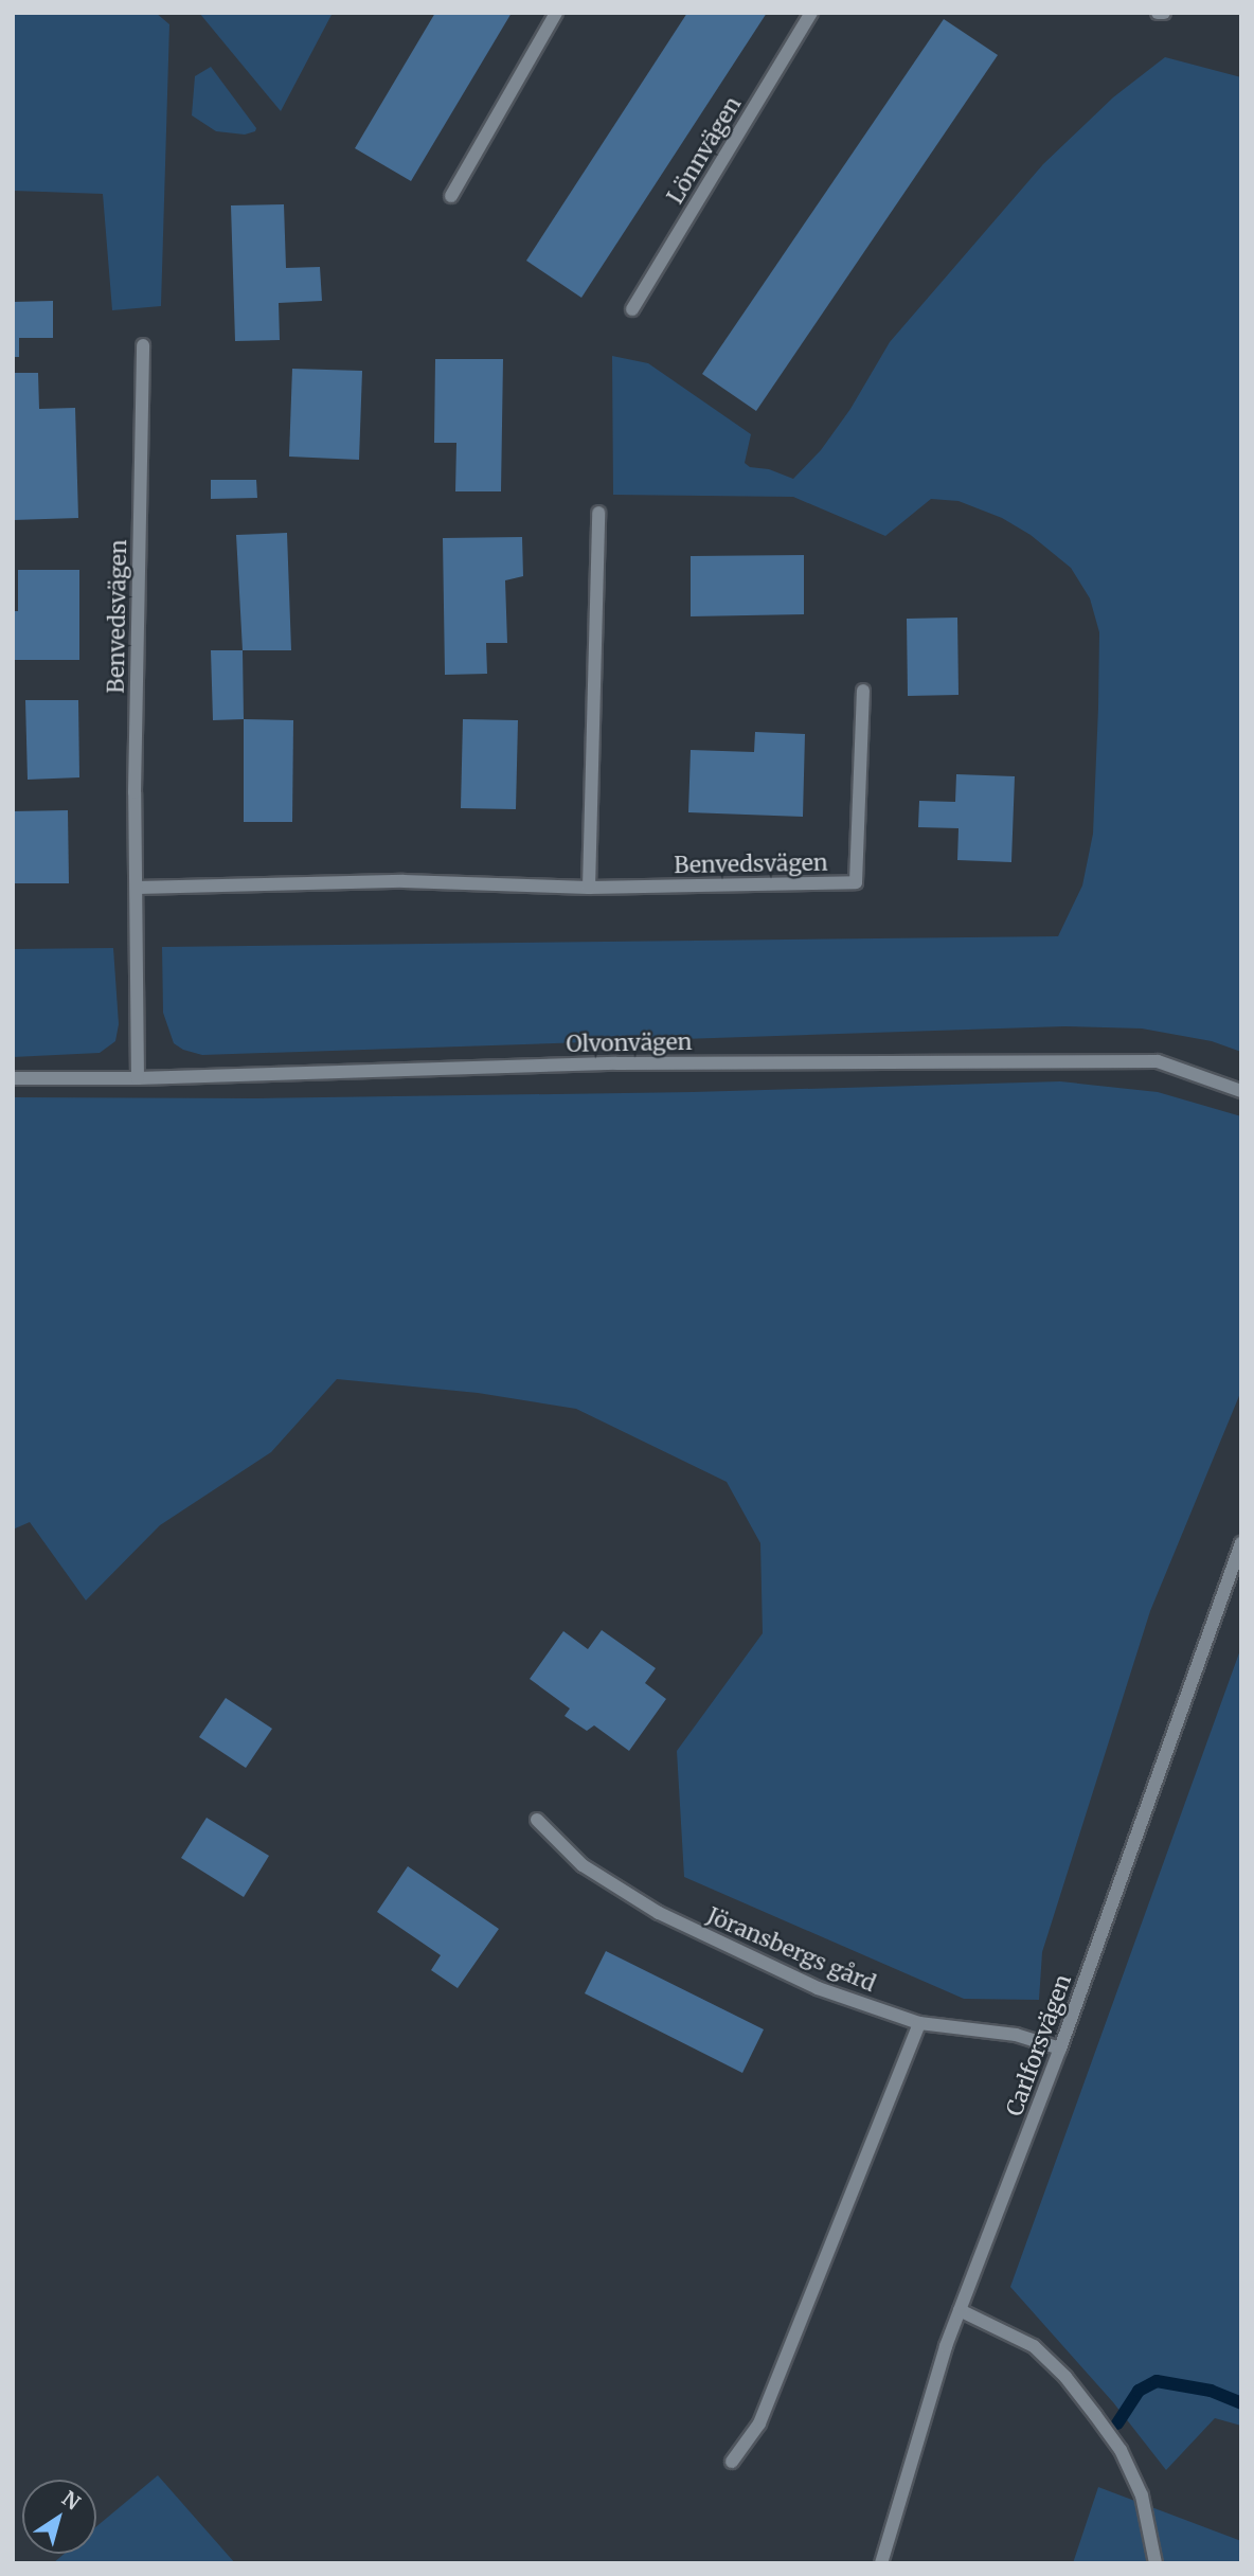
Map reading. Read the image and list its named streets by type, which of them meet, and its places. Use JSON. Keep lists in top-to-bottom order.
{
  "streets": {
    "street": [
      "Lönnvägen",
      "Benvedsvägen",
      "Olvonvägen",
      "Jöransbergs gård",
      "Carlforsvägen"
    ]
  },
  "crossings": [
    ["Benvedsvägen", "Olvonvägen"],
    ["Jöransbergs gård", "Carlforsvägen"]
  ],
  "north": "top right"
}
